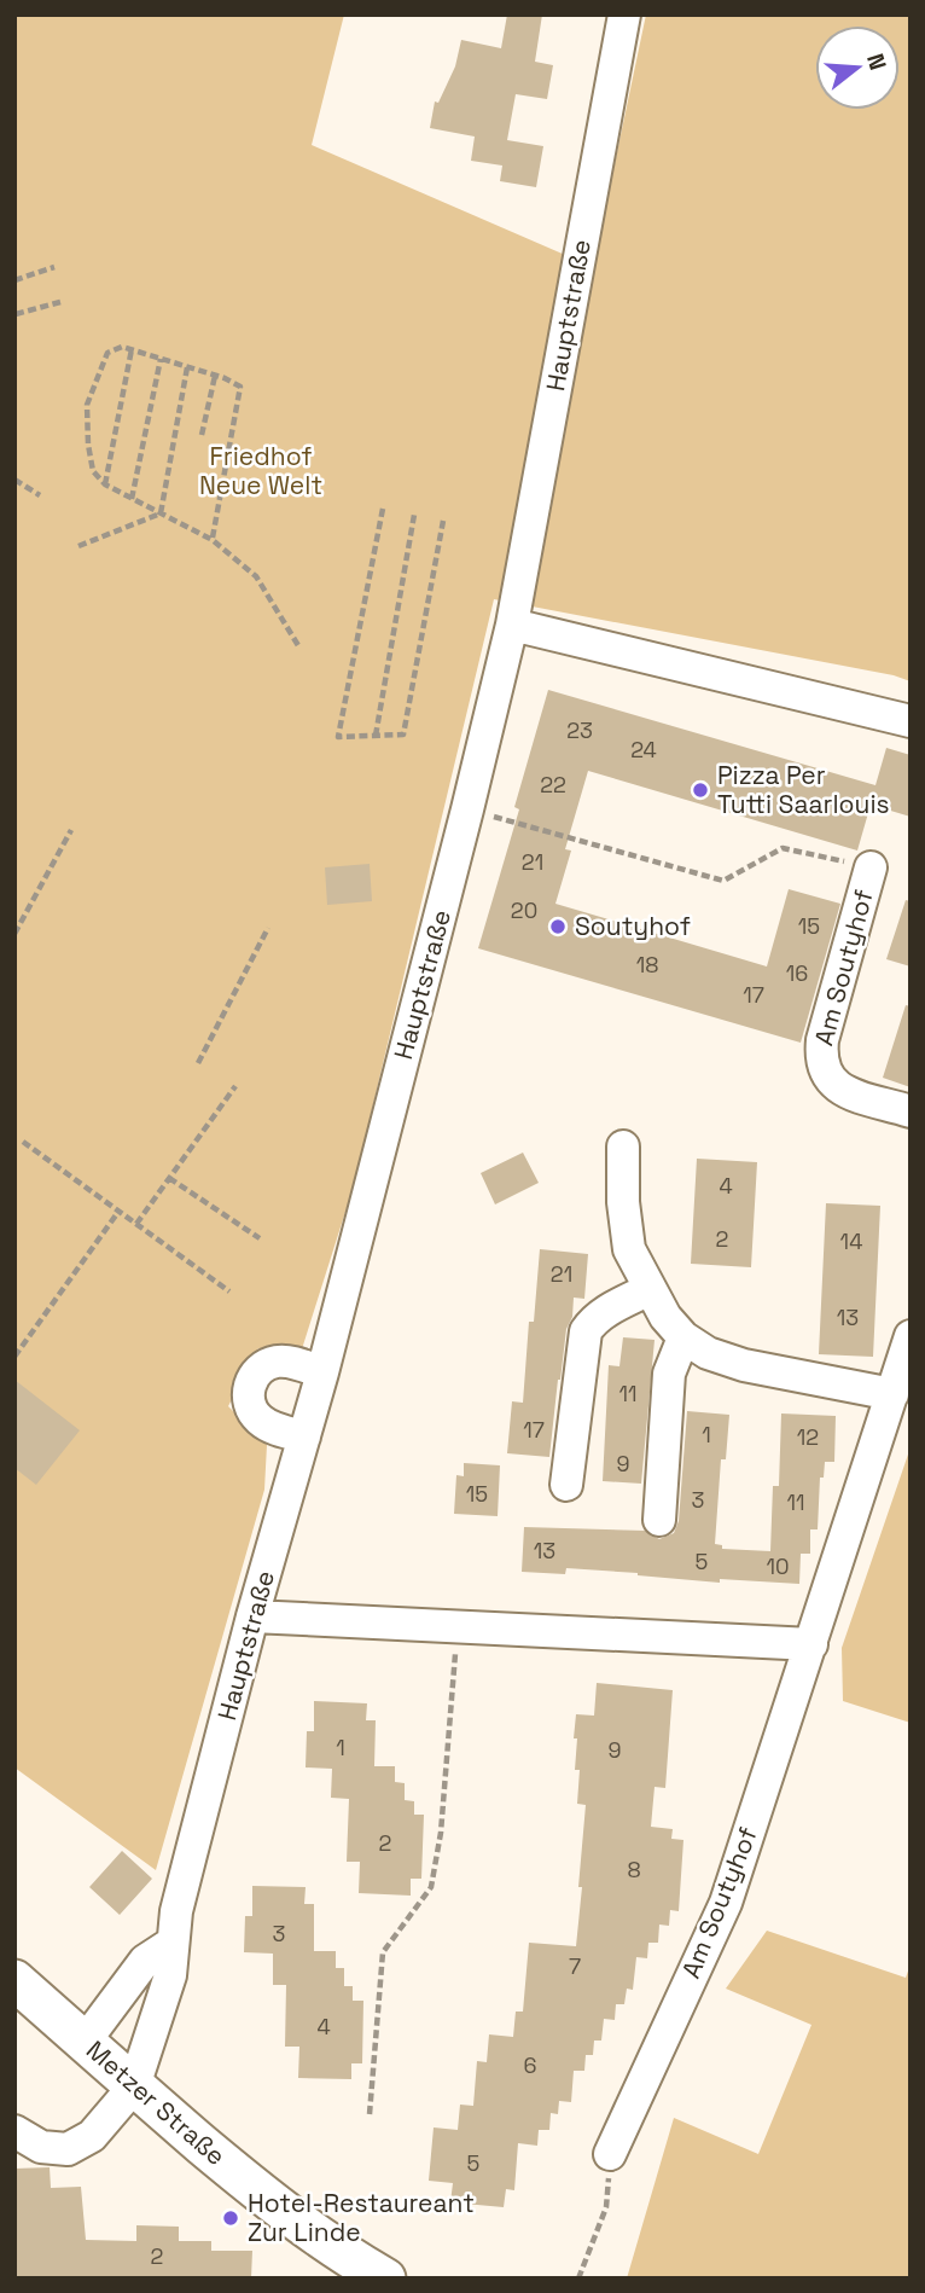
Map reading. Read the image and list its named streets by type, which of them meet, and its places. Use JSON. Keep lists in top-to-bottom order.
{
  "streets": {
    "main road": ["Metzer Straße"],
    "street": ["Hauptstraße", "Am Soutyhof"]
  },
  "crossings": [
    ["Hauptstraße", "Metzer Straße"]
  ],
  "parks": ["Friedhof Neue Welt"],
  "places": ["Pizza Per Tutti Saarlouis", "Soutyhof", "Hotel-Restaureant Zur Linde"],
  "house_numbers": [
    "23",
    "24",
    "22",
    "21",
    "20",
    "15",
    "18",
    "16",
    "17",
    "4",
    "2",
    "14",
    "21",
    "13",
    "11",
    "17",
    "1",
    "12",
    "9",
    "15",
    "3",
    "11",
    "13",
    "5",
    "10",
    "1",
    "9",
    "2",
    "8",
    "3",
    "7",
    "4",
    "6",
    "5",
    "2"
  ],
  "north": "right"
}
